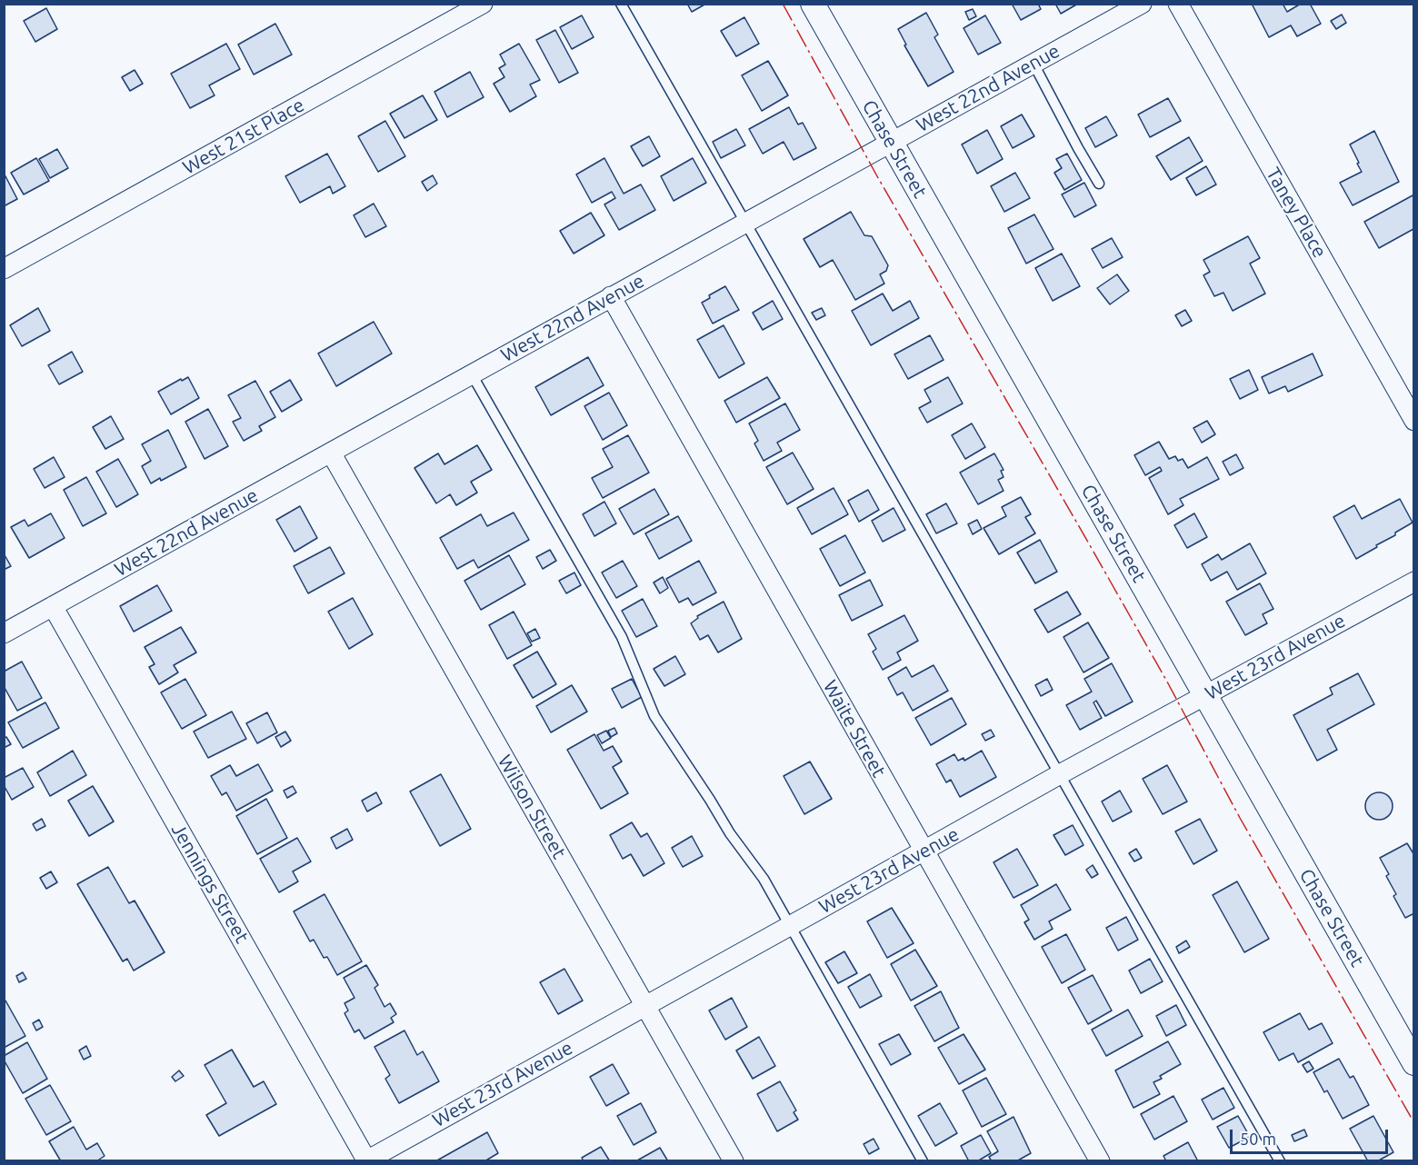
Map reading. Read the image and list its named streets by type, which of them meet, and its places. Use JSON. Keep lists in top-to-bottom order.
{
  "streets": {
    "street": [
      "West 22nd Avenue",
      "West 21st Place",
      "Chase Street",
      "Taney Place",
      "West 23rd Avenue",
      "Waite Street",
      "Wilson Street",
      "Jennings Street"
    ]
  },
  "crossings": [
    ["West 22nd Avenue", "Chase Street"],
    ["West 22nd Avenue", "Waite Street"],
    ["West 22nd Avenue", "Wilson Street"],
    ["West 22nd Avenue", "Jennings Street"],
    ["Chase Street", "West 23rd Avenue"],
    ["West 23rd Avenue", "Waite Street"],
    ["West 23rd Avenue", "Wilson Street"],
    ["West 23rd Avenue", "Jennings Street"]
  ],
  "scale_bar": "50 m"
}
